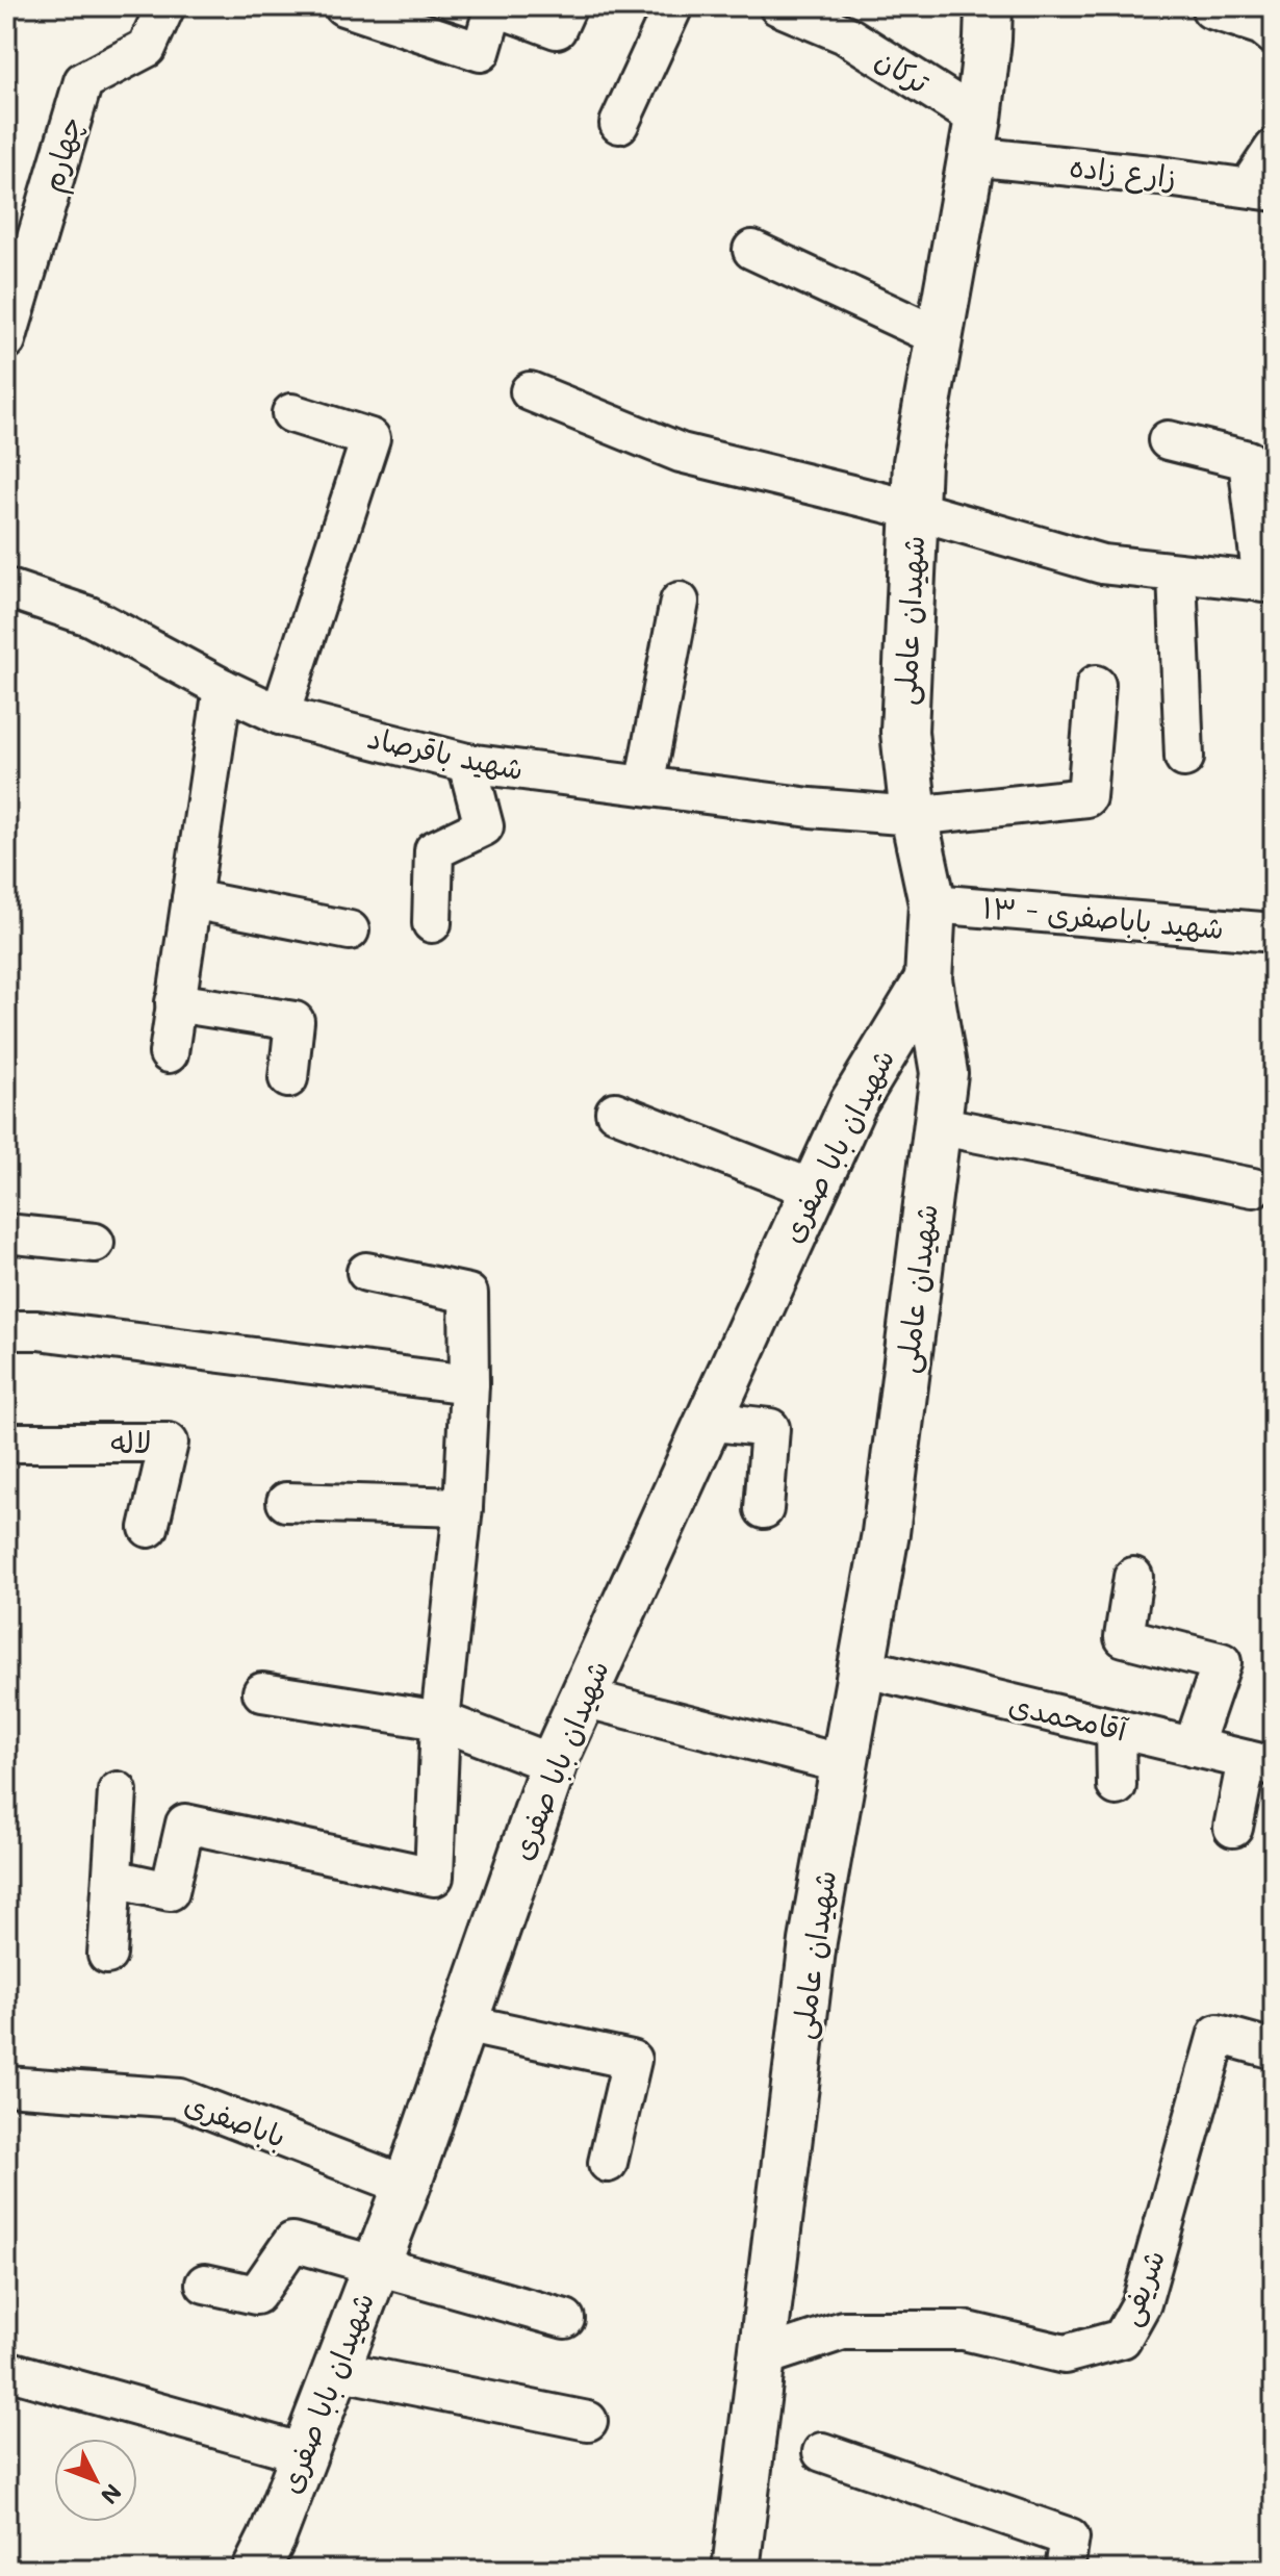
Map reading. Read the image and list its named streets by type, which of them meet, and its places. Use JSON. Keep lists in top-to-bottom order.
{
  "streets": {
    "street": [
      "ترکان",
      "چهارم",
      "زارع زاده",
      "شهیدان عاملی",
      "شهید باقرصاد",
      "شهید باباصفری - ۱۳",
      "شهیدان بابا صفری",
      "لاله",
      "آقامحمدی",
      "باباصفری",
      "شریفی"
    ]
  },
  "crossings": [
    ["ترکان", "زارع زاده"],
    ["ترکان", "شهیدان عاملی"],
    ["زارع زاده", "شهیدان عاملی"],
    ["شهیدان عاملی", "شهید باقرصاد"],
    ["شهیدان عاملی", "شهید باباصفری - ۱۳"],
    ["شهیدان عاملی", "شهیدان بابا صفری"],
    ["شهیدان عاملی", "آقامحمدی"],
    ["شهیدان عاملی", "شریفی"],
    ["شهیدان بابا صفری", "باباصفری"]
  ],
  "north": "bottom right"
}
